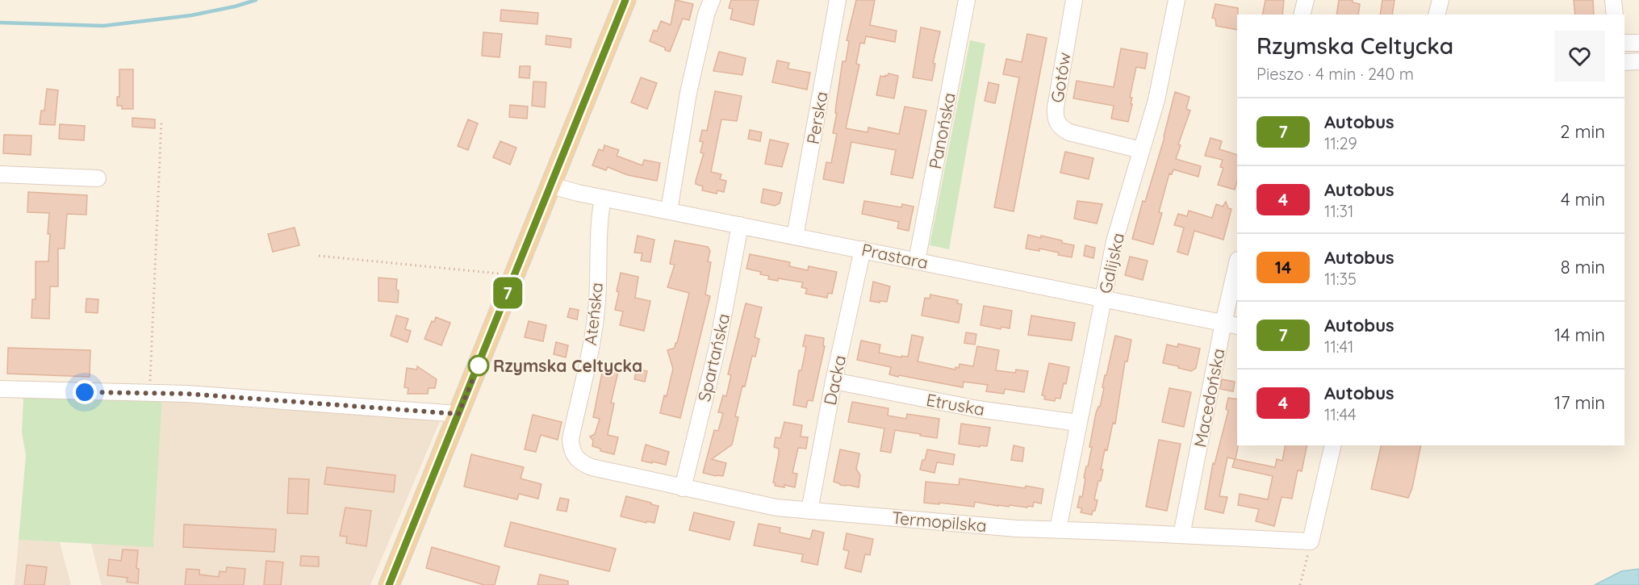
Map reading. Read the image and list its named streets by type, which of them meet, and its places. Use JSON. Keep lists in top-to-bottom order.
{
  "streets": {
    "street": [
      "Gotów",
      "Perska",
      "Panońska",
      "Prastara",
      "Galijska",
      "Ateńska",
      "Spartańska",
      "Dacka",
      "Macedońska",
      "Etruska",
      "Termopilska"
    ]
  },
  "crossings": [
    ["Gotów", "Galijska"],
    ["Perska", "Prastara"],
    ["Panońska", "Prastara"],
    ["Prastara", "Galijska"],
    ["Prastara", "Ateńska"],
    ["Prastara", "Spartańska"],
    ["Prastara", "Dacka"],
    ["Prastara", "Macedońska"],
    ["Galijska", "Etruska"],
    ["Galijska", "Termopilska"],
    ["Ateńska", "Termopilska"],
    ["Spartańska", "Termopilska"],
    ["Dacka", "Etruska"],
    ["Dacka", "Termopilska"],
    ["Macedońska", "Termopilska"]
  ],
  "places": ["Rzymska Celtycka"],
  "lines": ["bus line 7"],
  "page": {
    "on_map": "7",
    "heading": ["Rzymska Celtycka", "Pieszo · 4 min · 240 m"],
    "list": [
      {
        "mark": "7",
        "name": "Autobus",
        "note": "11:29",
        "value": "2 min"
      },
      {
        "mark": "4",
        "name": "Autobus",
        "note": "11:31",
        "value": "4 min"
      },
      {
        "mark": "14",
        "name": "Autobus",
        "note": "11:35",
        "value": "8 min"
      },
      {
        "mark": "7",
        "name": "Autobus",
        "note": "11:41",
        "value": "14 min"
      },
      {
        "mark": "4",
        "name": "Autobus",
        "note": "11:44",
        "value": "17 min"
      }
    ]
  }
}
